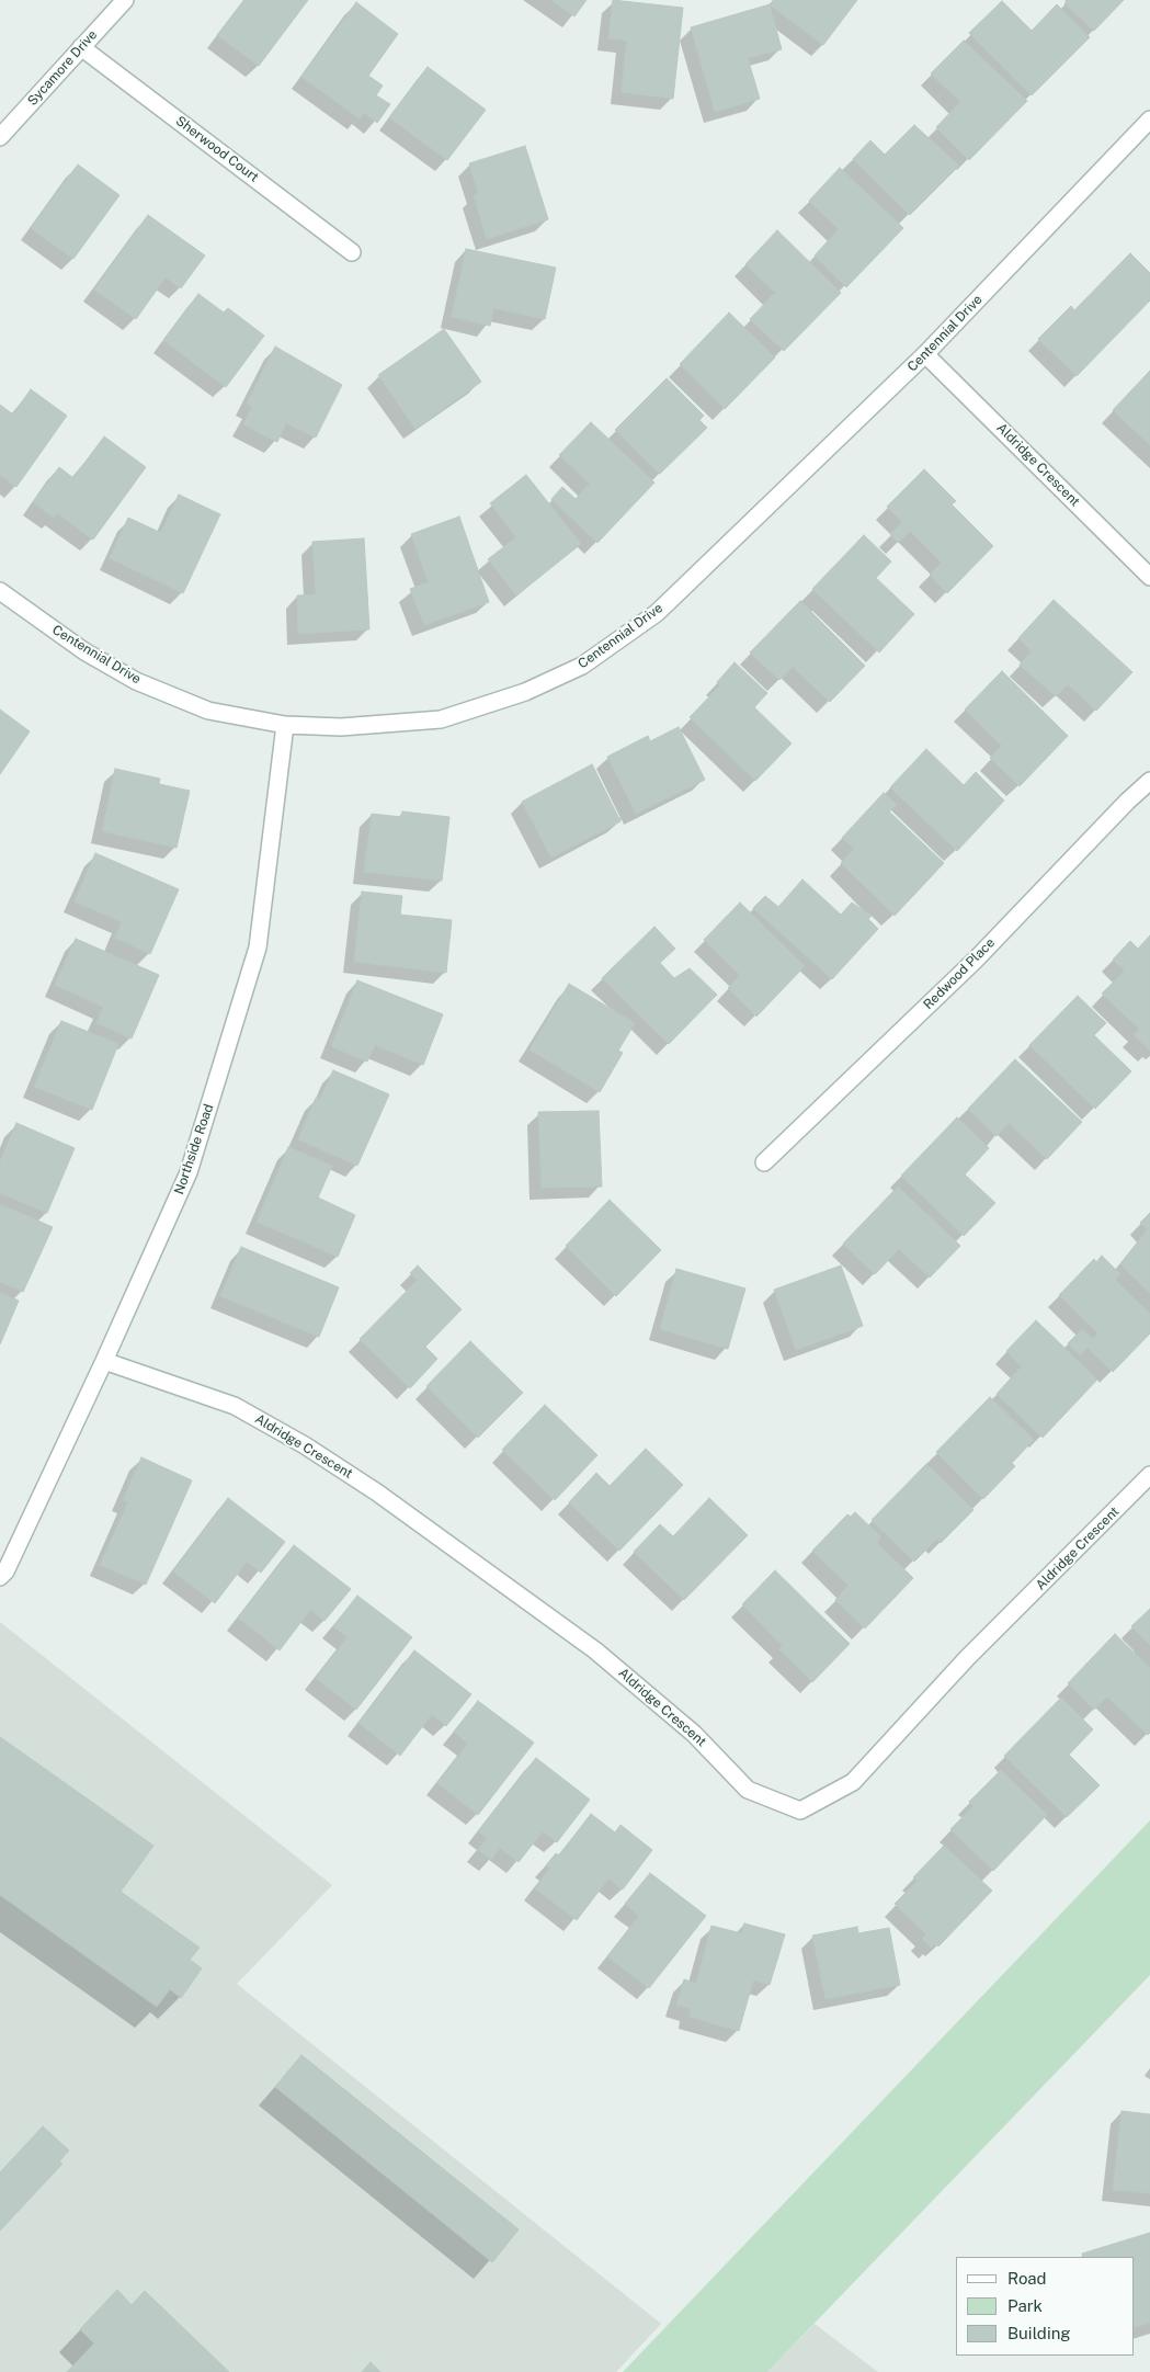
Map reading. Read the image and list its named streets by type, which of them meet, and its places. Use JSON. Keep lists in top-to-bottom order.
{
  "streets": {
    "street": [
      "Sycamore Drive",
      "Sherwood Court",
      "Centennial Drive",
      "Aldridge Crescent",
      "Redwood Place",
      "Northside Road"
    ]
  },
  "crossings": [
    ["Sycamore Drive", "Sherwood Court"],
    ["Centennial Drive", "Aldridge Crescent"],
    ["Centennial Drive", "Northside Road"],
    ["Aldridge Crescent", "Northside Road"]
  ],
  "legend": ["Road", "Park", "Building"]
}
